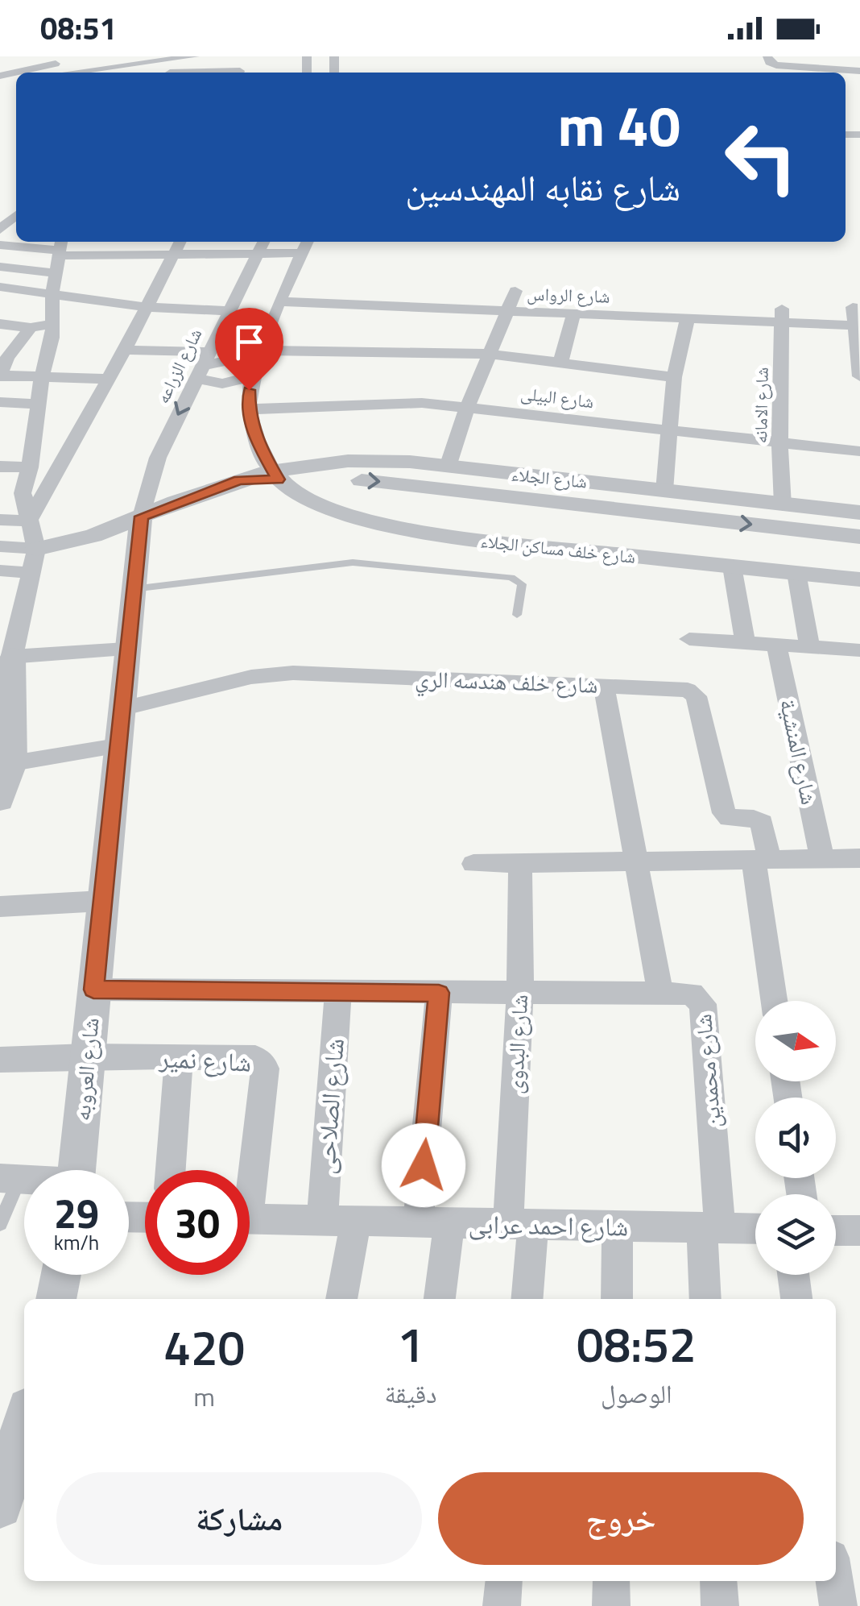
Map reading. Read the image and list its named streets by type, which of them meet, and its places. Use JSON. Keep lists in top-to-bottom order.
{
  "streets": {
    "street": [
      "شارع الرواس",
      "شارع الزراعه",
      "شارع البيلى",
      "شارع الامانه",
      "شارع الجلاء",
      "شارع خلف مساكن الجلاء",
      "شارع خلف هندسه الري",
      "شارع المنشية",
      "شارع البدوى",
      "شارع نمير",
      "شارع العروبه",
      "شارع محمدين",
      "شارع الصلاحى",
      "شارع احمد عرابى"
    ]
  },
  "crossings": [
    ["شارع الرواس", "شارع الامانه"],
    ["شارع الزراعه", "شارع الجلاء"],
    ["شارع الزراعه", "شارع العروبه"],
    ["شارع البيلى", "شارع الامانه"],
    ["شارع الامانه", "شارع الجلاء"],
    ["شارع الجلاء", "شارع خلف مساكن الجلاء"],
    ["شارع الجلاء", "شارع العروبه"],
    ["شارع خلف هندسه الري", "شارع العروبه"],
    ["شارع البدوى", "شارع محمدين"],
    ["شارع البدوى", "شارع احمد عرابى"],
    ["شارع نمير", "شارع العروبه"],
    ["شارع العروبه", "شارع محمدين"],
    ["شارع محمدين", "شارع الصلاحى"],
    ["شارع محمدين", "شارع احمد عرابى"],
    ["شارع الصلاحى", "شارع احمد عرابى"]
  ],
  "north": "right",
  "page": {
    "status": "08:51",
    "turn": ["40 m", "شارع نقابه المهندسين"],
    "speed": "29 km/h",
    "limit": "30",
    "eta": [
      "08:52",
      "الوصول",
      "1",
      "دقيقة",
      "420",
      "m"
    ],
    "buttons": ["خروج", "مشاركة"]
  }
}
